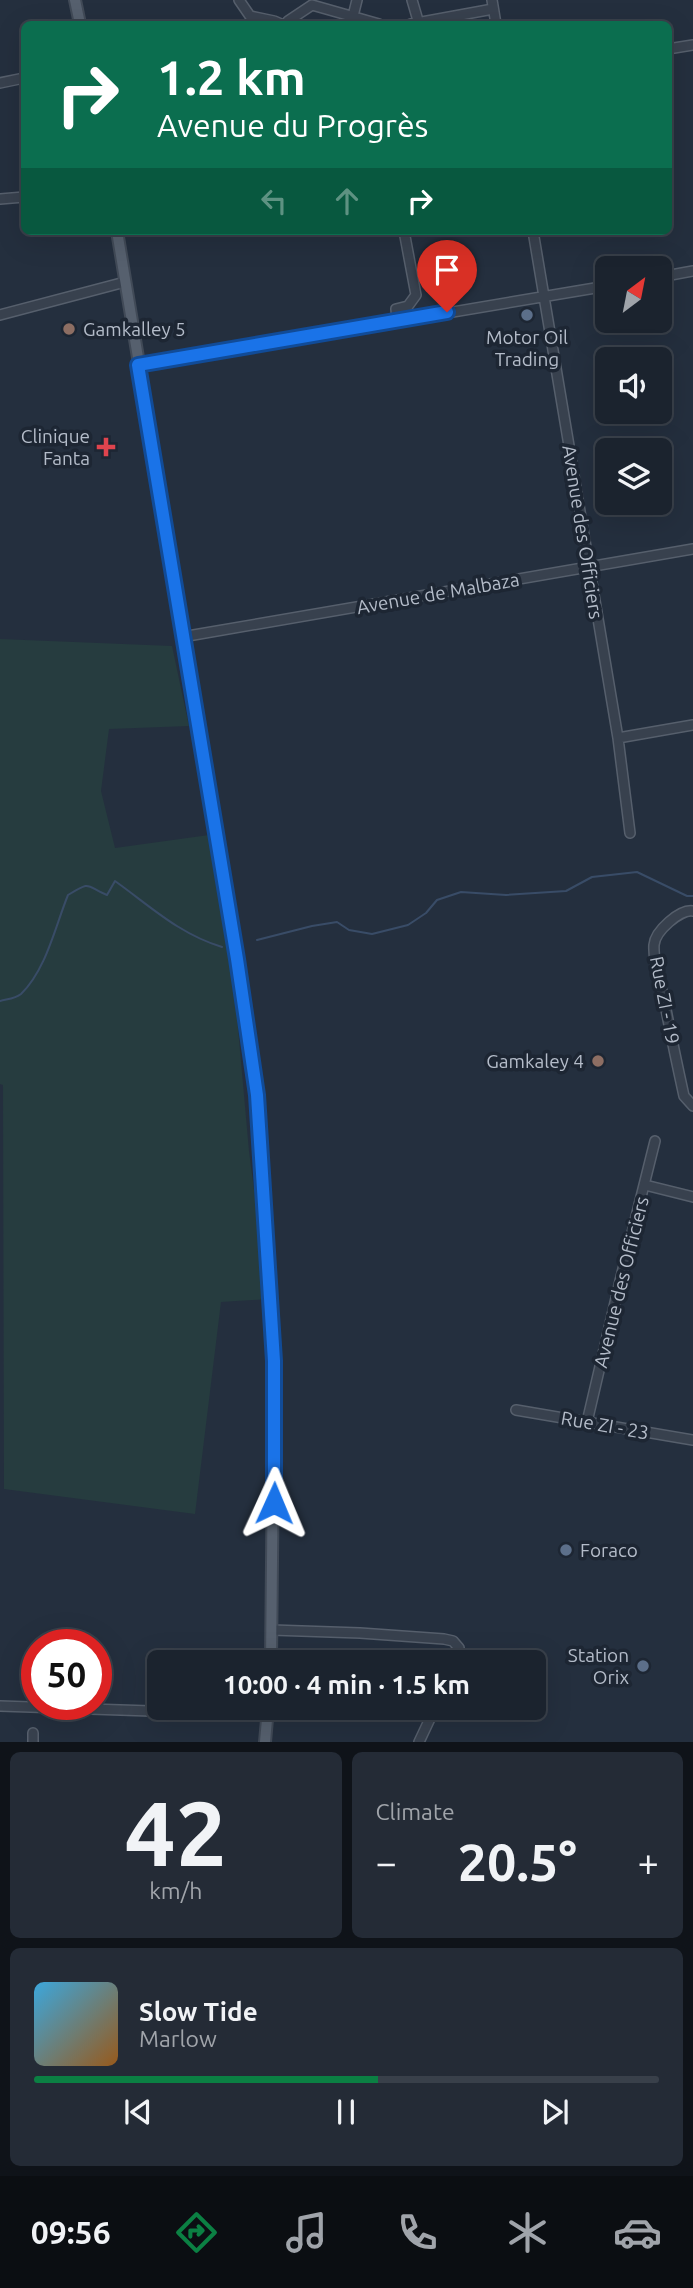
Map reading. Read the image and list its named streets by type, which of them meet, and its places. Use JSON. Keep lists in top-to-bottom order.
{
  "streets": {
    "street": [
      "Avenue des Officiers",
      "Avenue de Malbaza",
      "Rue ZI - 19",
      "Rue ZI - 23"
    ]
  },
  "crossings": [
    ["Avenue des Officiers", "Avenue de Malbaza"],
    ["Avenue des Officiers", "Rue ZI - 23"]
  ],
  "places": {
    "other": [
      "Motor Oil Trading",
      "Gamkalley 5",
      "Gamkaley 4",
      "Foraco",
      "Station Orix"
    ],
    "health": ["Clinique Fanta"]
  },
  "north": "top right",
  "page": {
    "turn": ["1.2 km", "Avenue du Progrès"],
    "limit": "50",
    "trip": "10:00 · 4 min · 1.5 km",
    "tile": [
      ["42", "km/h"],
      "Climate"
    ],
    "heat": ["−", "20.5°", "+"],
    "song": ["Slow Tide", "Marlow"],
    "tabs": "09:56"
  }
}
